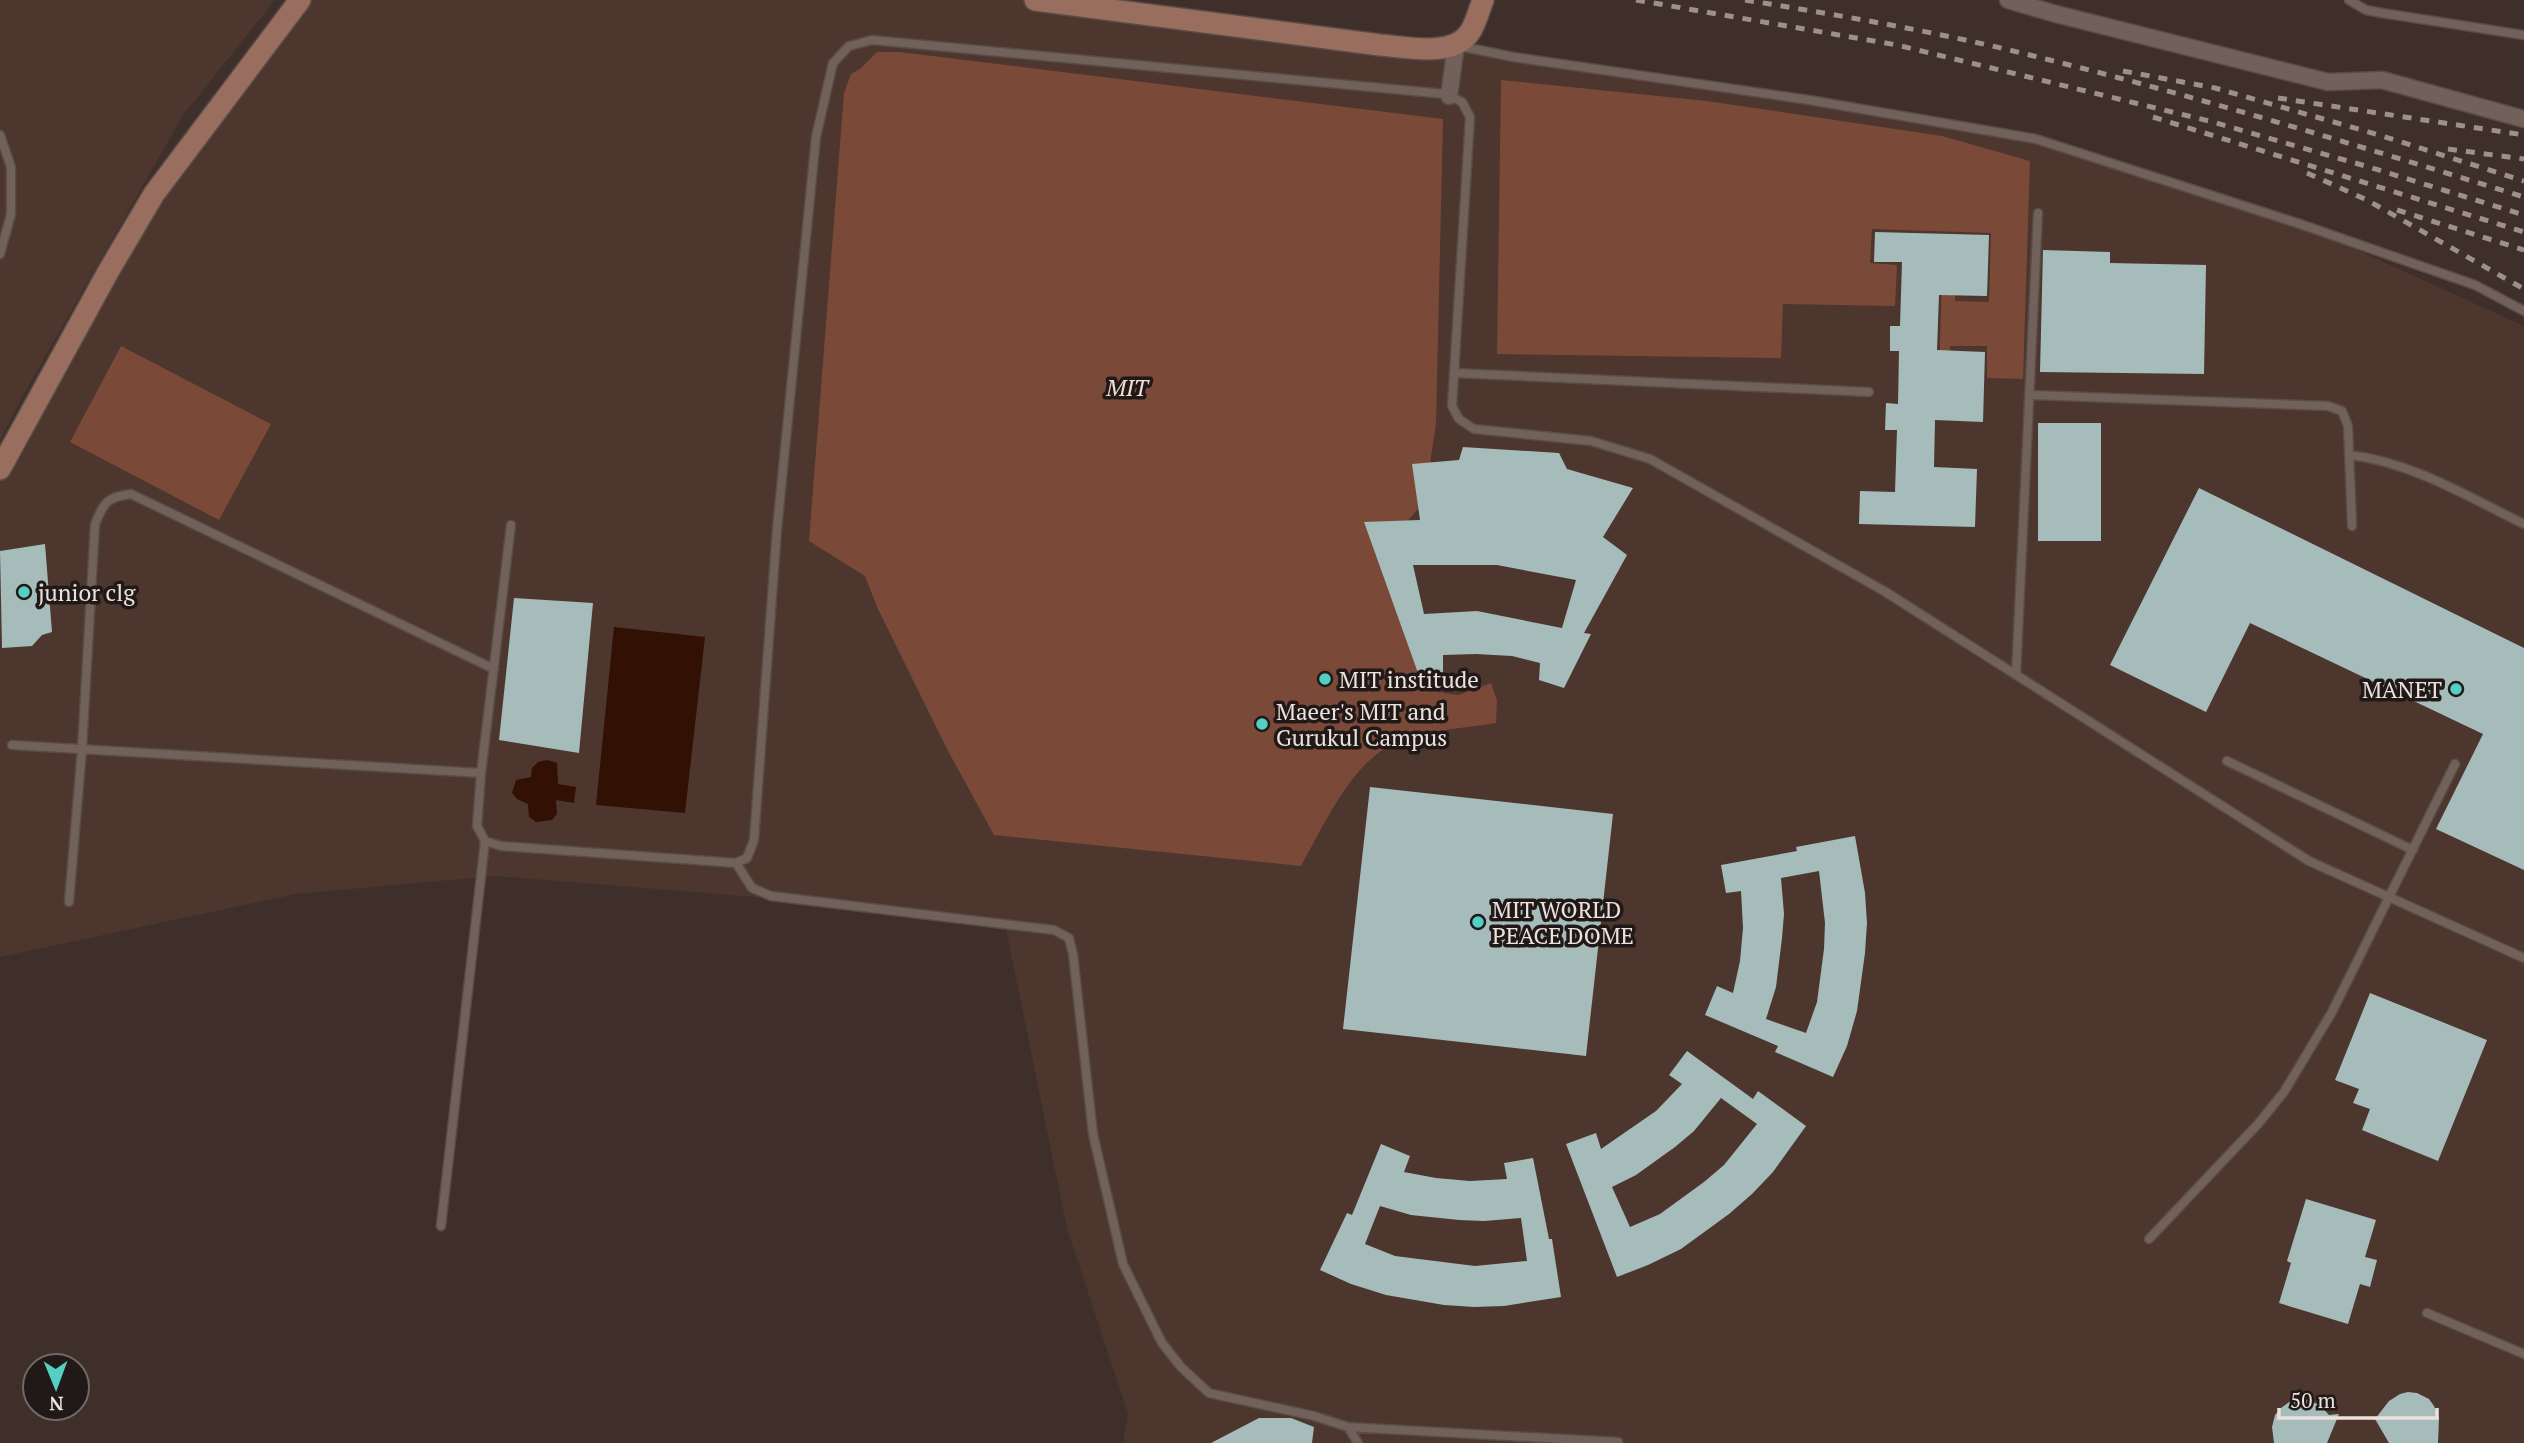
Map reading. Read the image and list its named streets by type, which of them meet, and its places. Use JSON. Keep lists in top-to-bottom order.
{
  "parks": ["MIT"],
  "places": [
    "junior clg",
    "MIT institude",
    "MANET",
    "Maeer's MIT and Gurukul Campus",
    "MIT WORLD PEACE DOME"
  ],
  "scale_bar": "50 m",
  "north": "bottom"
}
